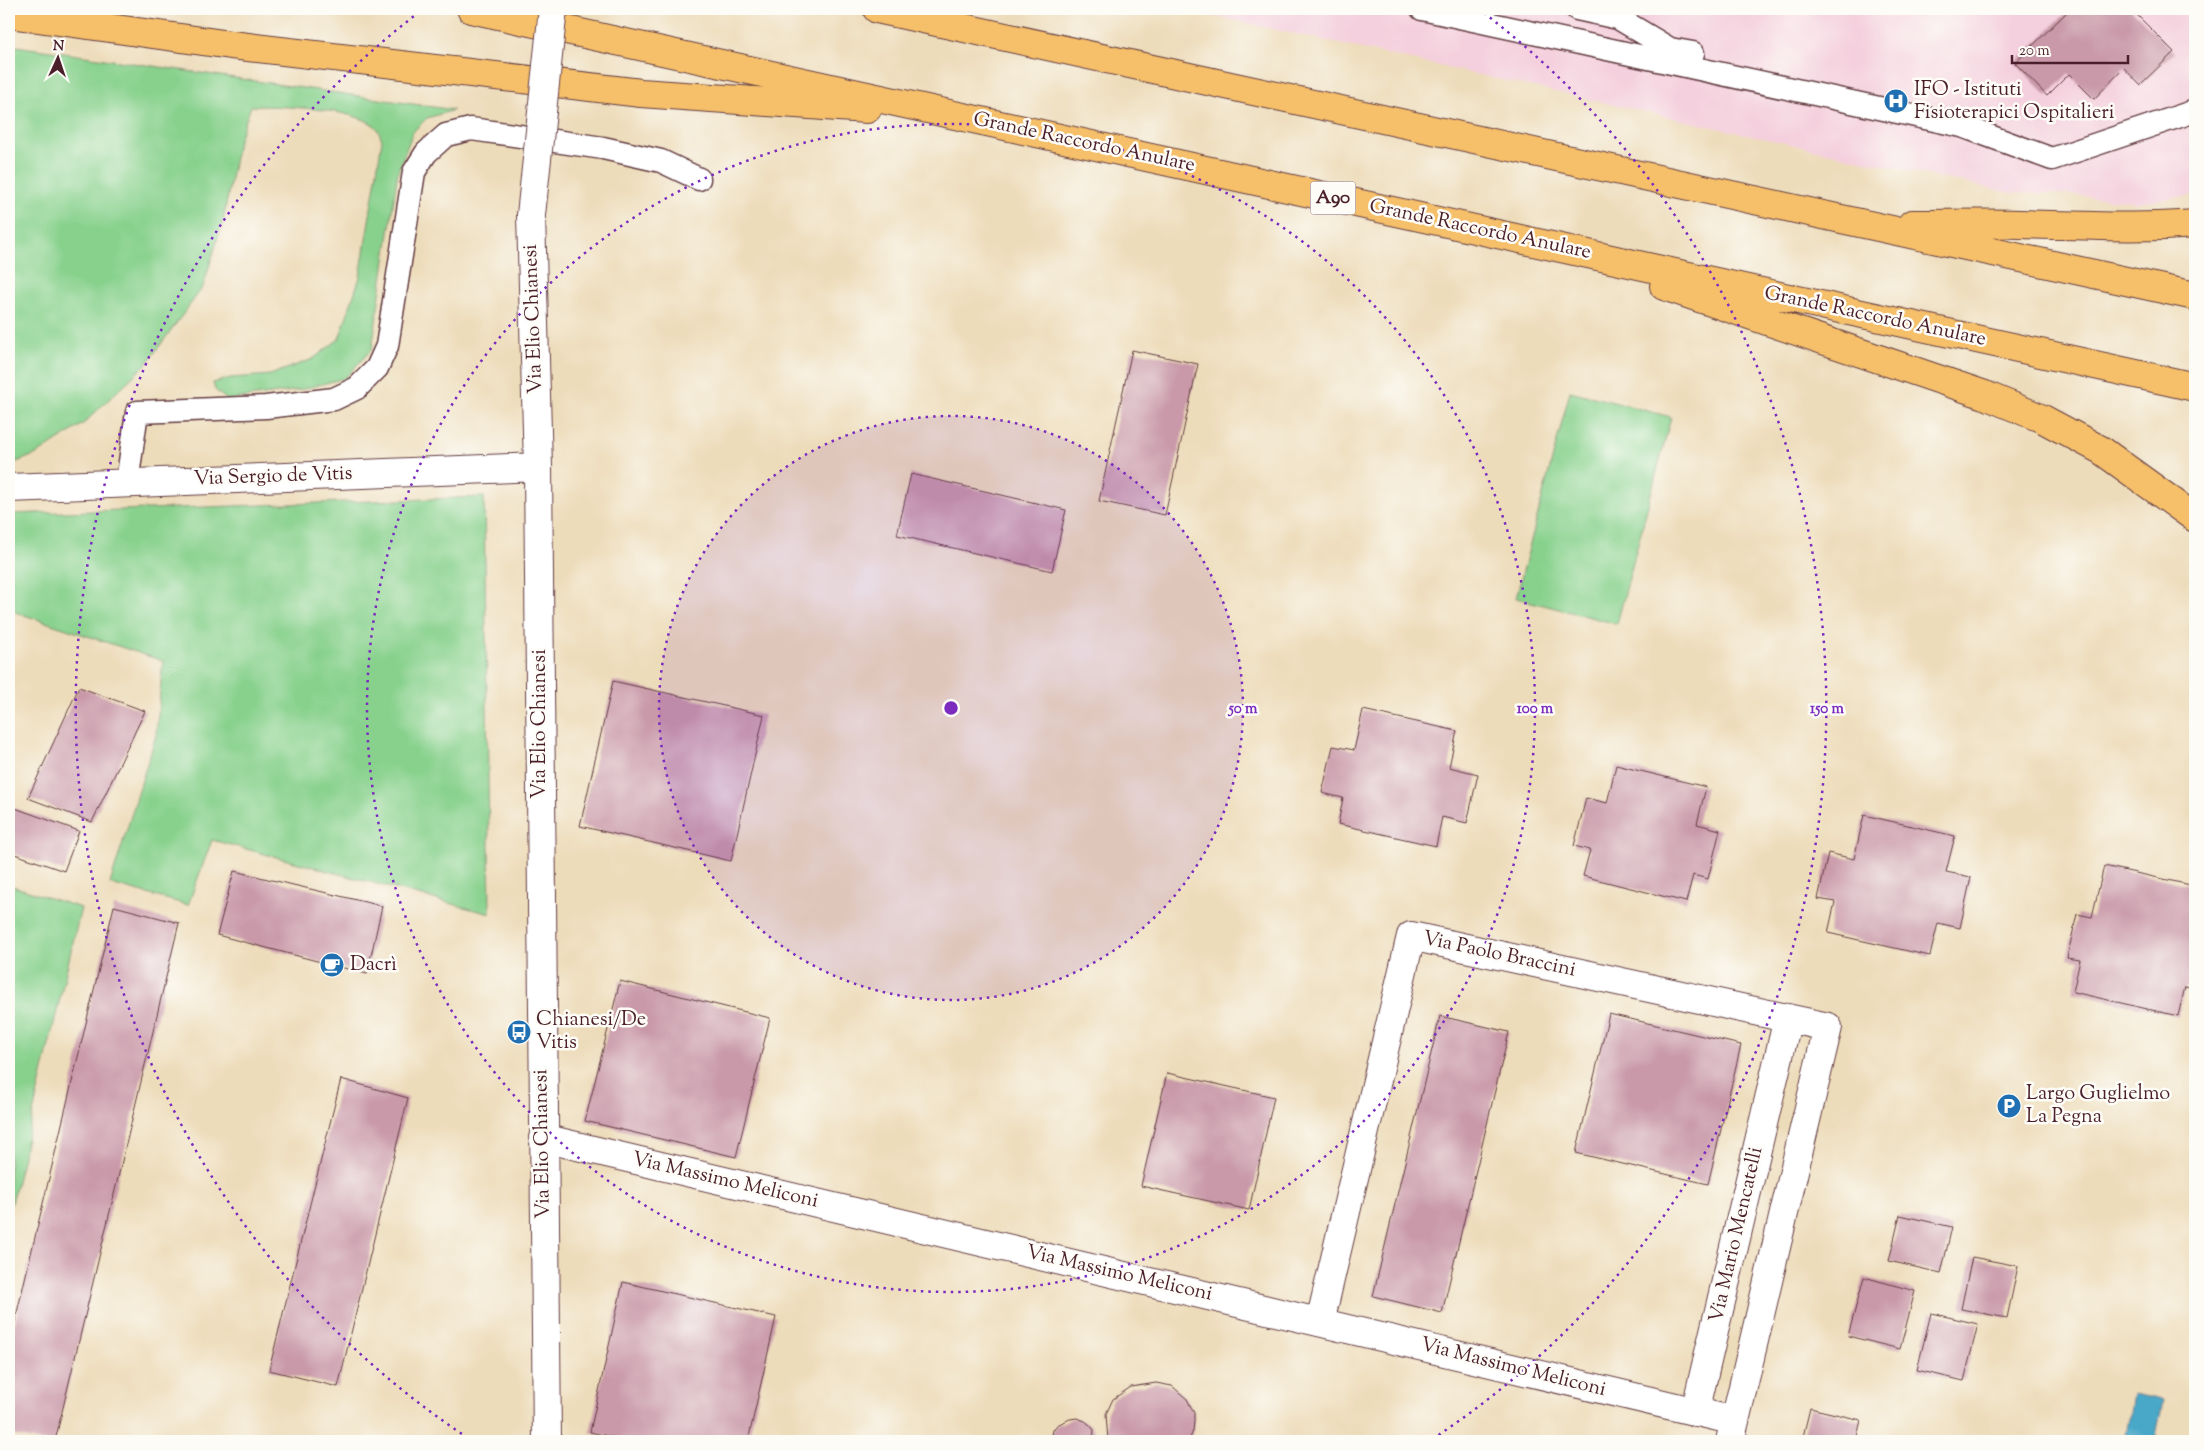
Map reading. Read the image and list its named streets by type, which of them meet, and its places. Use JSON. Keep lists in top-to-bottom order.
{
  "streets": {
    "highway": ["Grande Raccordo Anulare", "A90"],
    "street": [
      "Via Elio Chianesi",
      "Via Sergio de Vitis",
      "Via Paolo Braccini",
      "Via Massimo Meliconi",
      "Via Mario Mencatelli"
    ]
  },
  "crossings": [
    ["Via Elio Chianesi", "Via Sergio de Vitis"],
    ["Via Elio Chianesi", "Via Massimo Meliconi"],
    ["Via Paolo Braccini", "Via Massimo Meliconi"],
    ["Via Paolo Braccini", "Via Mario Mencatelli"],
    ["Via Massimo Meliconi", "Via Mario Mencatelli"]
  ],
  "places": {
    "hospital": ["IFO - Istituti Fisioterapici Ospitalieri"],
    "cafe": ["Dacrì"],
    "bus stop": ["Chianesi/De Vitis"],
    "parking": ["Largo Guglielmo La Pegna"]
  },
  "scale_bar": "20 m",
  "north": "top",
  "rings": ["50 m", "100 m", "150 m"]
}
